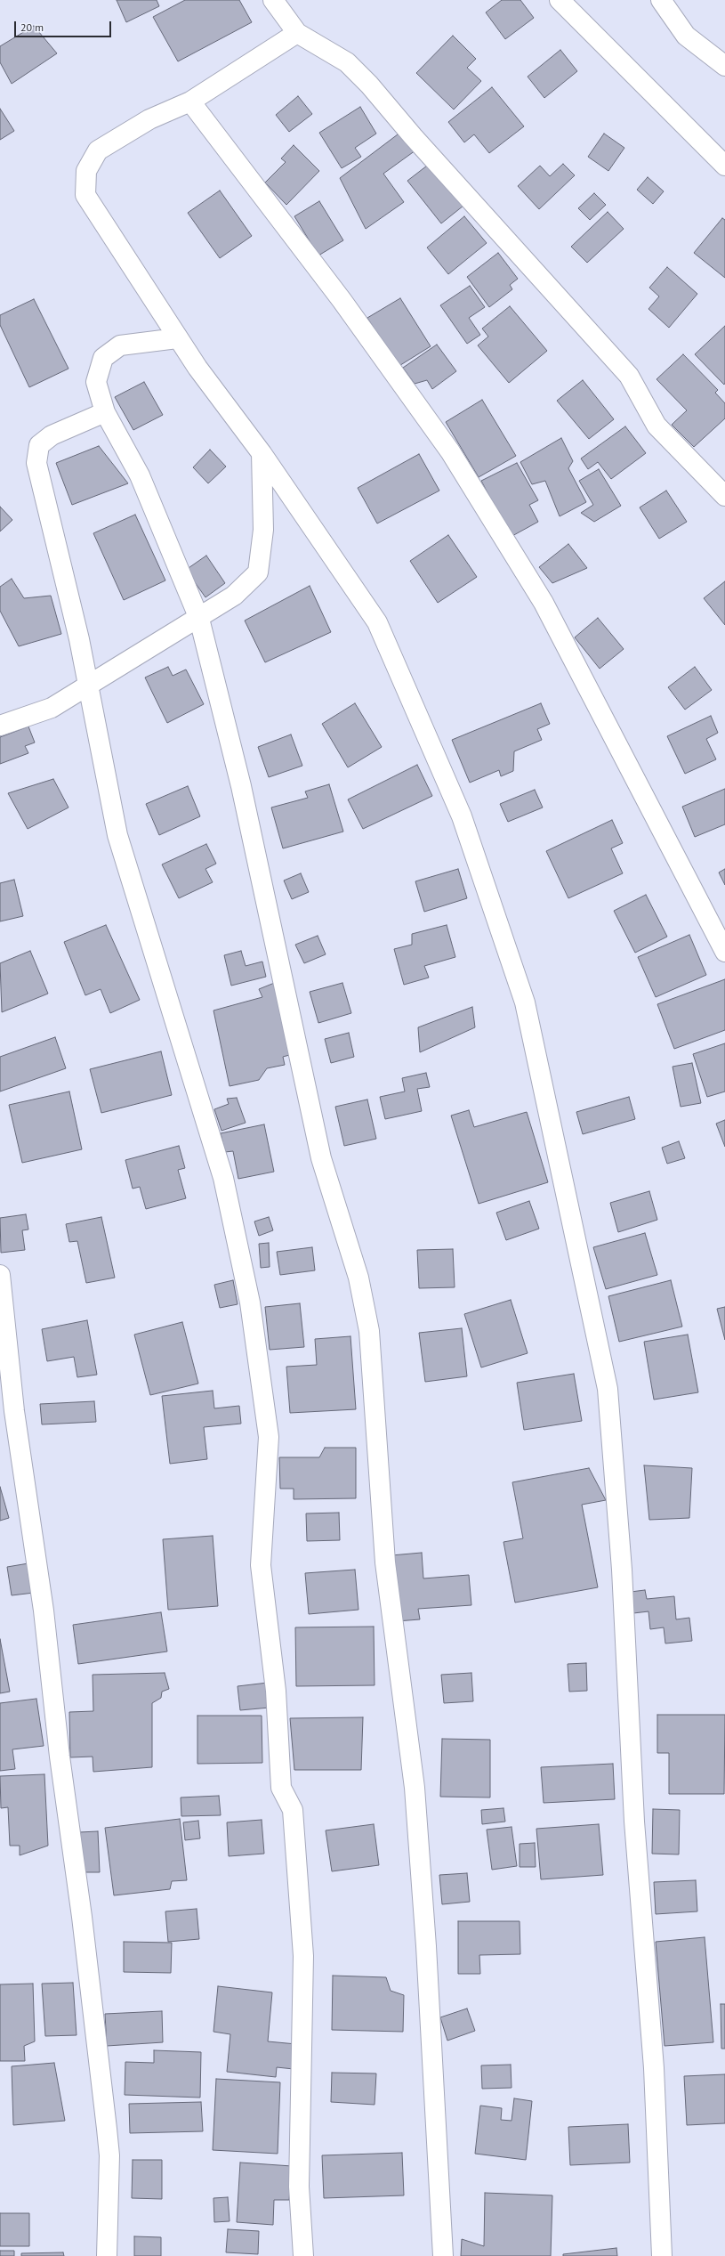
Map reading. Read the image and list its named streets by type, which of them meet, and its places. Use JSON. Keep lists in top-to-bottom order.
{
  "scale_bar": "20 m"
}
